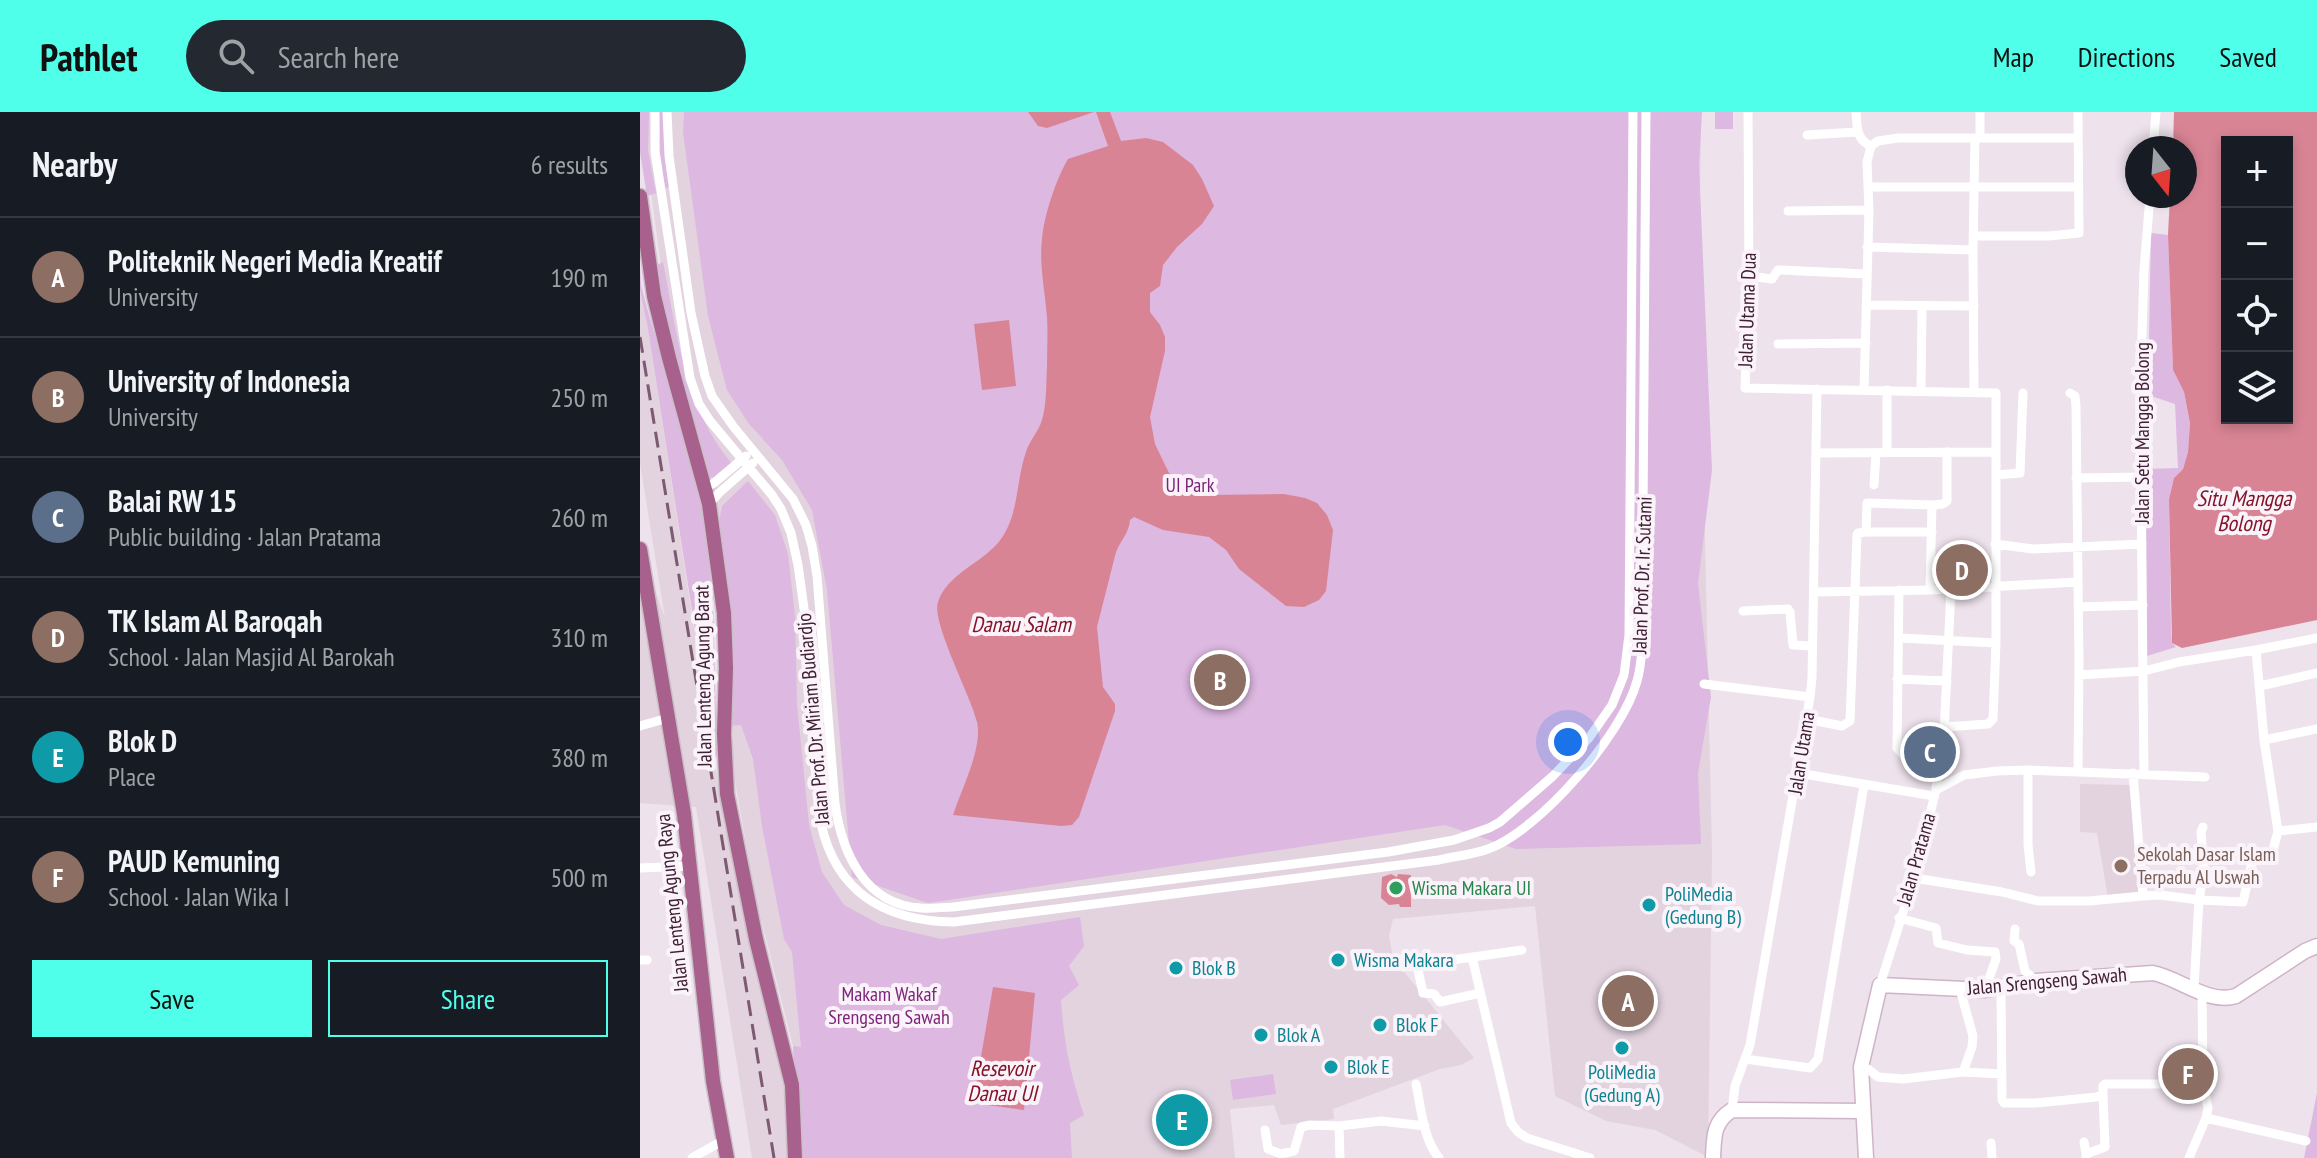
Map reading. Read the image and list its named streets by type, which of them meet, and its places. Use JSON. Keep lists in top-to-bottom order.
{
  "streets": {
    "main road": ["Jalan Lenteng Agung Barat", "Jalan Lenteng Agung Raya"],
    "street": [
      "Jalan Utama Dua",
      "Jalan Setu Mangga Bolong",
      "Jalan Prof. Dr. Ir. Sutami",
      "Jalan Prof. Dr. Miriam Budiardjo",
      "Jalan Utama",
      "Jalan Pratama",
      "Jalan Srengseng Sawah"
    ]
  },
  "crossings": [
    ["Jalan Utama Dua", "Jalan Utama"],
    ["Jalan Prof. Dr. Ir. Sutami", "Jalan Prof. Dr. Miriam Budiardjo"],
    ["Jalan Pratama", "Jalan Srengseng Sawah"]
  ],
  "water": ["Situ Mangga Bolong", "Danau Salam", "Resevoir Danau UI"],
  "parks": ["UI Park", "Makam Wakaf Srengseng Sawah"],
  "places": [
    "Sekolah Dasar Islam Terpadu Al Uswah",
    "Wisma Makara UI",
    "PoliMedia (Gedung B)",
    "Wisma Makara",
    "Blok B",
    "Blok F",
    "Blok A",
    "PoliMedia (Gedung A)",
    "Blok E"
  ],
  "north": "bottom",
  "page": {
    "header": "Pathlet",
    "search": "Search here",
    "nav": ["Map", "Directions", "Saved"],
    "heading": ["Nearby", "6 results"],
    "map_buttons": ["+", "−"],
    "list": [
      {
        "mark": "A",
        "name": "Politeknik Negeri Media Kreatif",
        "note": "University",
        "value": "190 m"
      },
      {
        "mark": "B",
        "name": "University of Indonesia",
        "note": "University",
        "value": "250 m"
      },
      {
        "mark": "C",
        "name": "Balai RW 15",
        "note": "Public building · Jalan Pratama",
        "value": "260 m"
      },
      {
        "mark": "D",
        "name": "TK Islam Al Baroqah",
        "note": "School · Jalan Masjid Al Barokah",
        "value": "310 m"
      },
      {
        "mark": "E",
        "name": "Blok D",
        "note": "Place",
        "value": "380 m"
      },
      {
        "mark": "F",
        "name": "PAUD Kemuning",
        "note": "School · Jalan Wika I",
        "value": "500 m"
      }
    ],
    "pins": [
      "D",
      "B",
      "C",
      "A",
      "F",
      "E"
    ],
    "buttons": ["Save", "Share"]
  }
}
